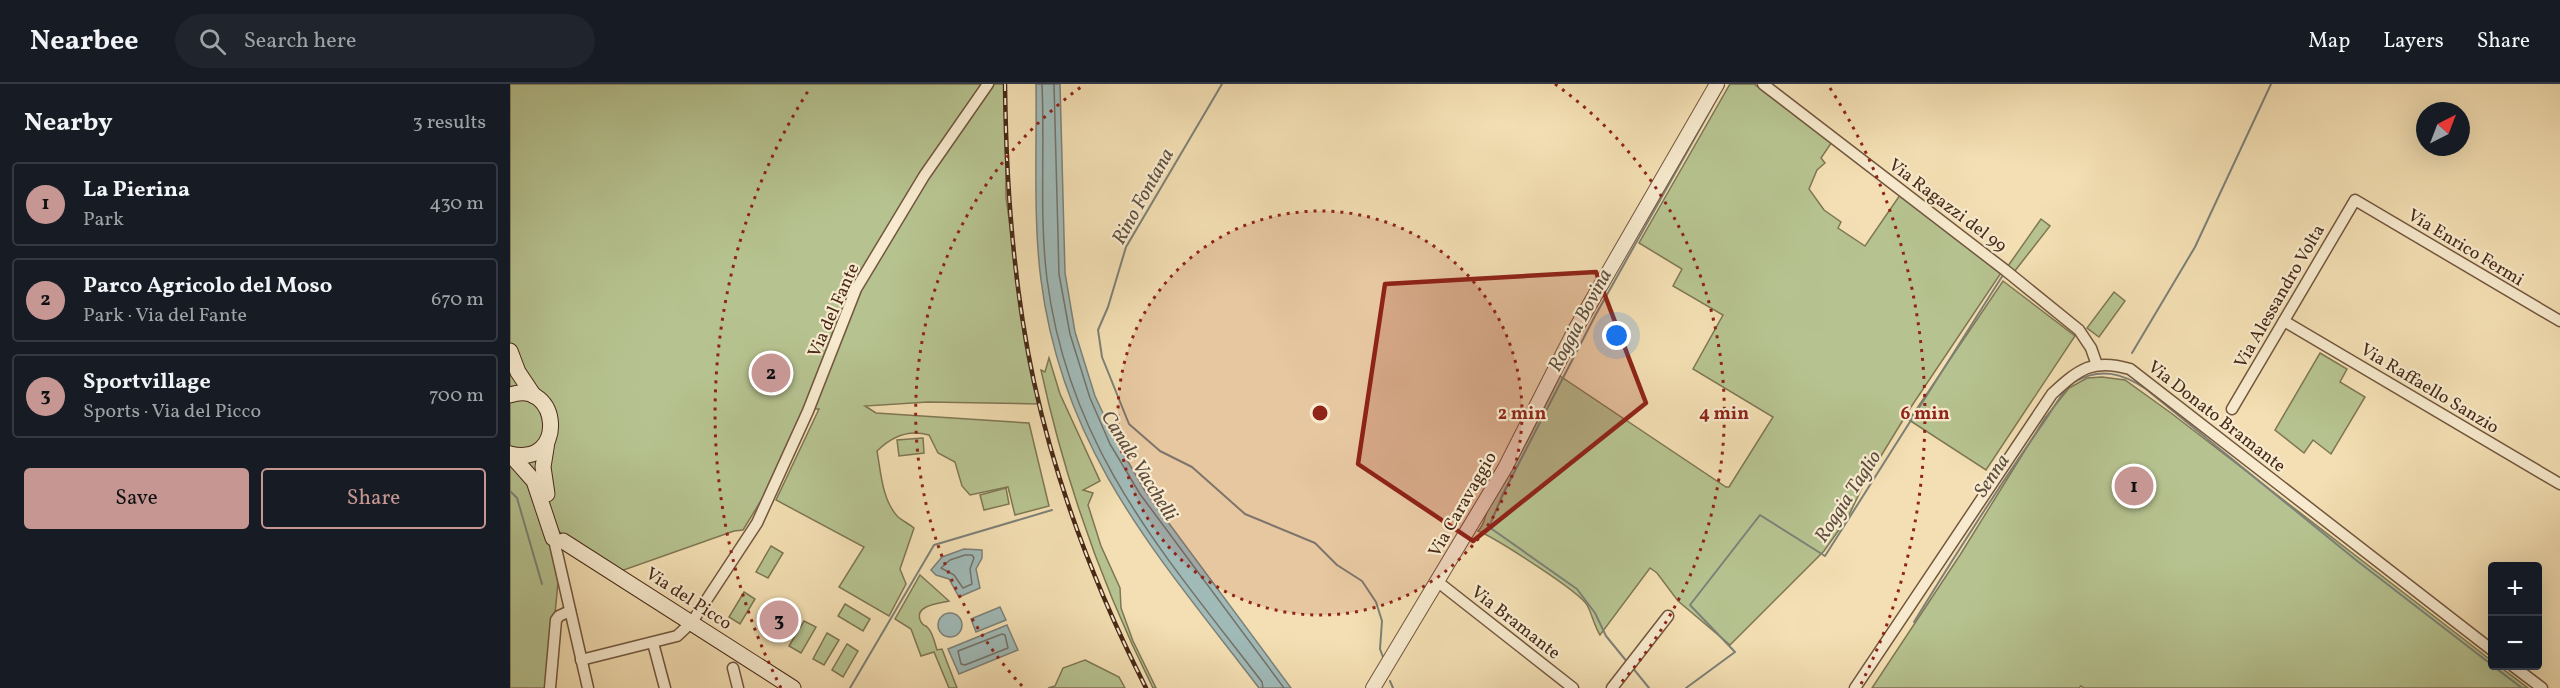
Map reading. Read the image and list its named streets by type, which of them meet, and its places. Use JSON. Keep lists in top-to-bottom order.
{
  "streets": {
    "main road": ["Via del Picco"],
    "street": [
      "Via Ragazzi del 99",
      "Via Enrico Fermi",
      "Via Alessandro Volta",
      "Via del Fante",
      "Via Raffaello Sanzio",
      "Via Donato Bramante",
      "Via Caravaggio",
      "Via Bramante"
    ]
  },
  "crossings": [
    ["Via Ragazzi del 99", "Via Donato Bramante"],
    ["Via Enrico Fermi", "Via Alessandro Volta"],
    ["Via Alessandro Volta", "Via Raffaello Sanzio"],
    ["Via del Fante", "Via del Picco"],
    ["Via Caravaggio", "Via Bramante"]
  ],
  "water": [
    "Rino Fontana",
    "Roggia Bovina",
    "Canale Vacchelli",
    "Senna",
    "Roggia Taglio"
  ],
  "north": "top right",
  "page": {
    "header": "Nearbee",
    "search": "Search here",
    "nav": ["Map", "Layers", "Share"],
    "heading": ["Nearby", "3 results"],
    "list": [
      {
        "mark": "1",
        "name": "La Pierina",
        "note": "Park",
        "value": "430 m"
      },
      {
        "mark": "2",
        "name": "Parco Agricolo del Moso",
        "note": "Park · Via del Fante",
        "value": "670 m"
      },
      {
        "mark": "3",
        "name": "Sportvillage",
        "note": "Sports · Via del Picco",
        "value": "700 m"
      }
    ],
    "pins": ["2", "1", "3"],
    "buttons": ["Save", "Share"],
    "map_buttons": ["+", "−"]
  },
  "rings": ["2 min", "4 min", "6 min"]
}
